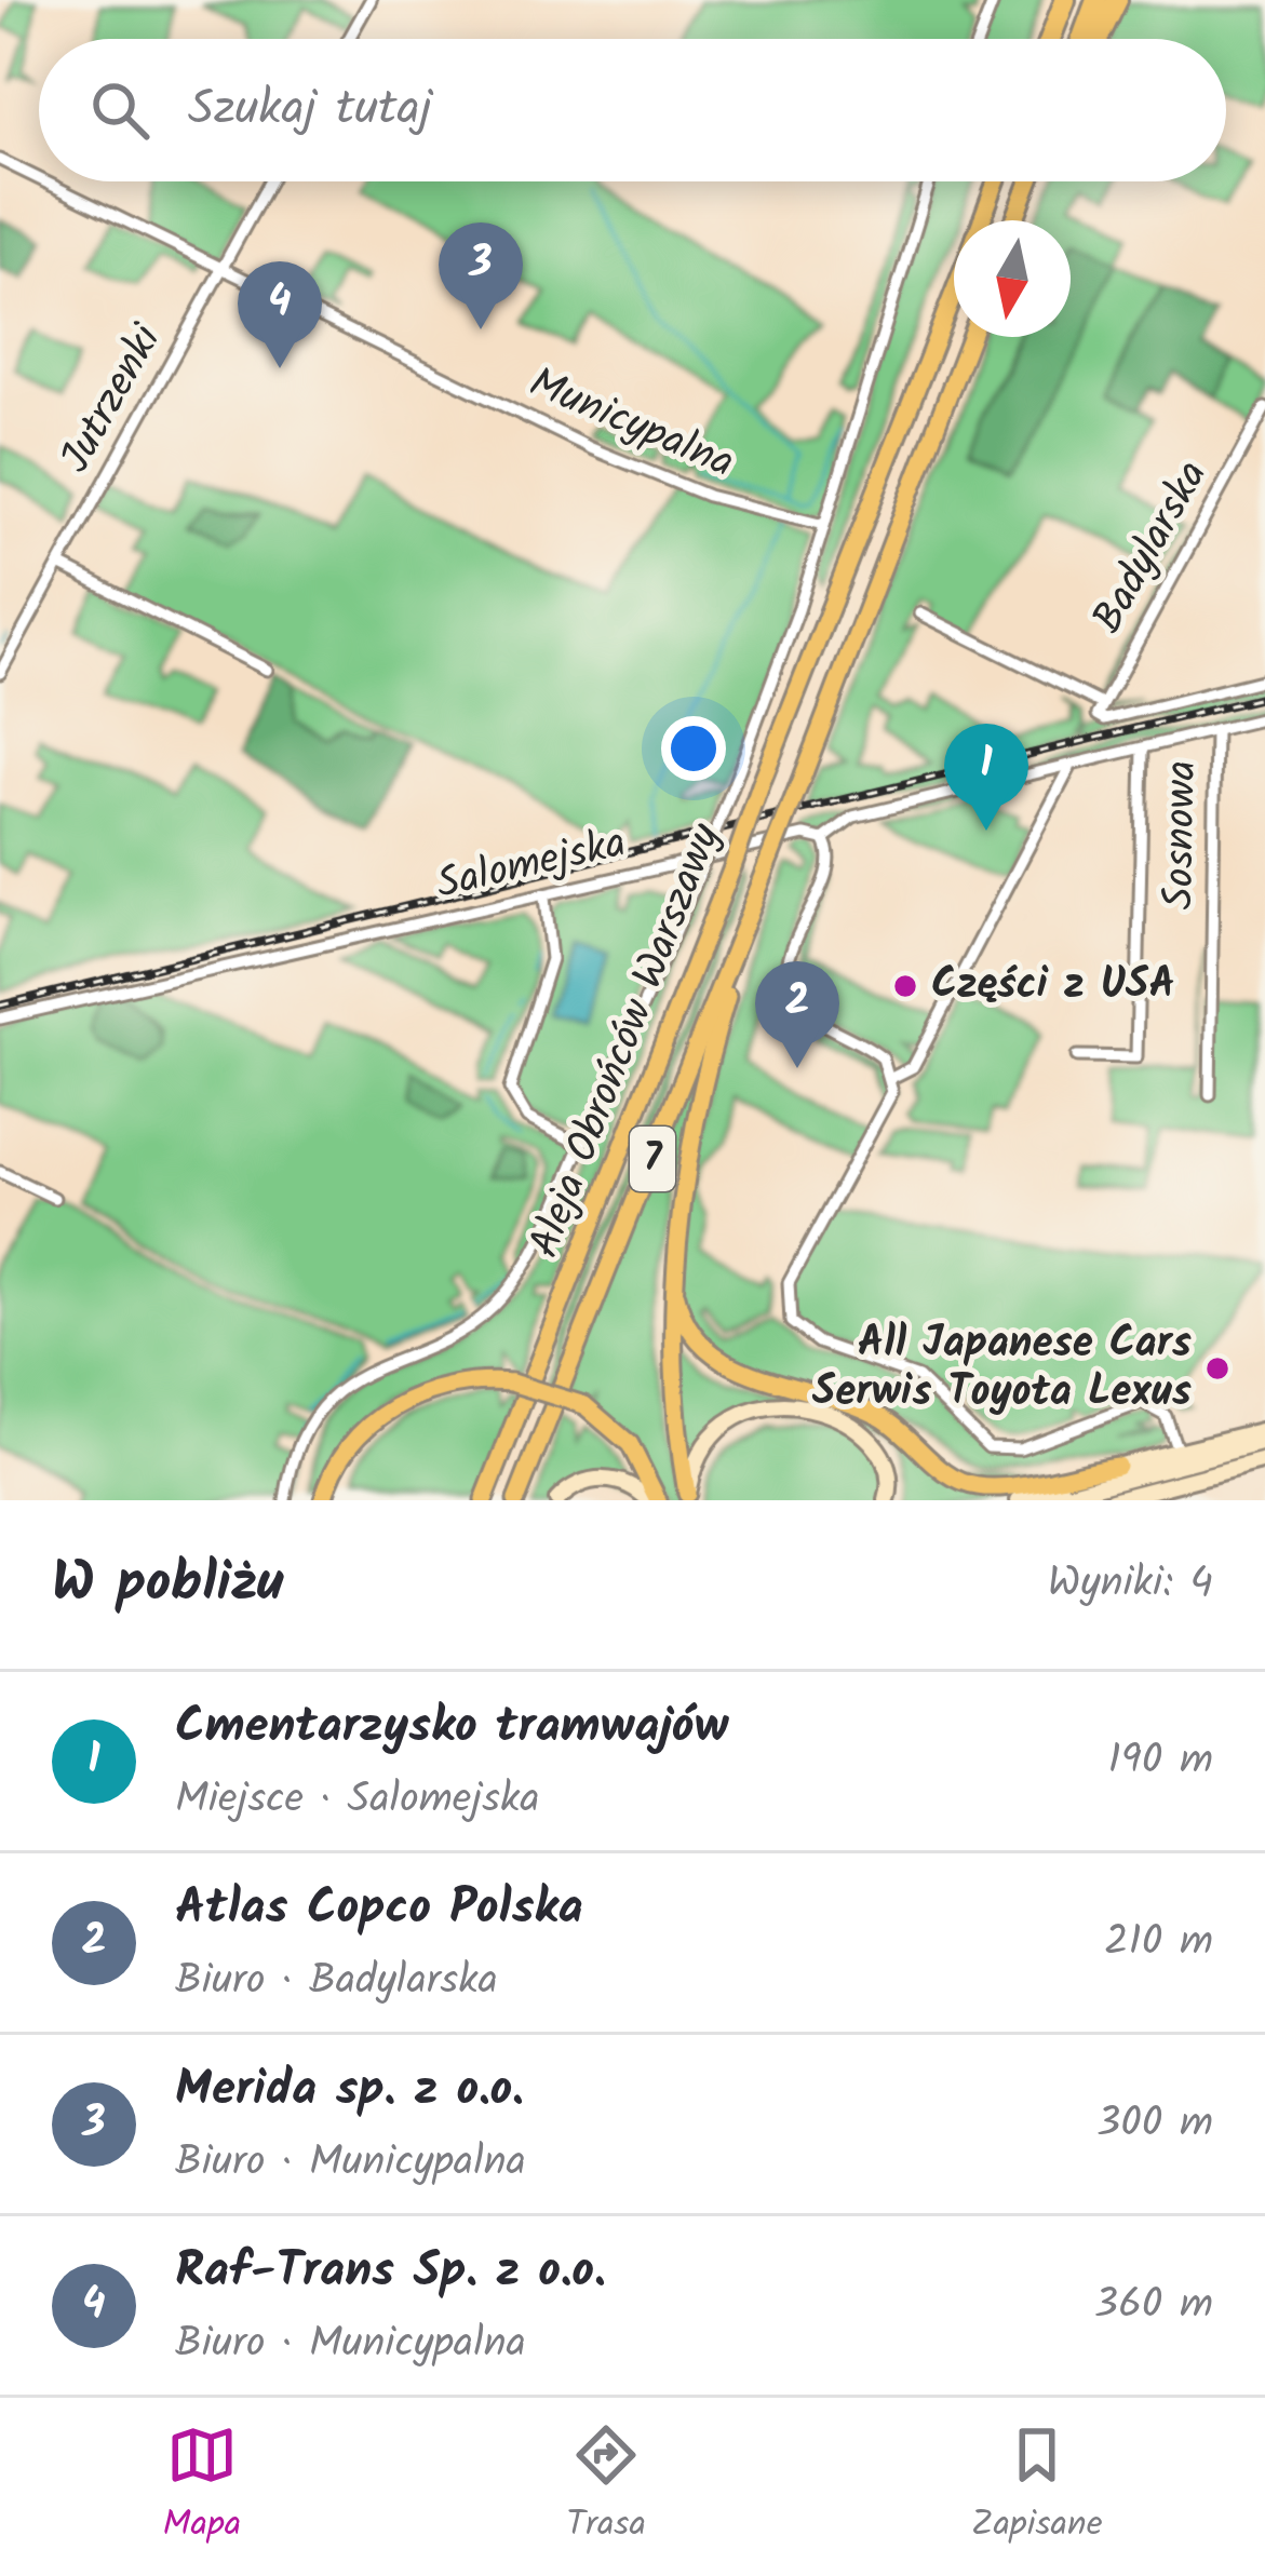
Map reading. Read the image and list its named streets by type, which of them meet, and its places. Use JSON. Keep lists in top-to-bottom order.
{
  "streets": {
    "main road": ["Aleja Obrońców Warszawy", "7"],
    "street": [
      "Jutrzenki",
      "Municypalna",
      "Badylarska",
      "Sosnowa",
      "Salomejska"
    ]
  },
  "crossings": [
    ["Jutrzenki", "Municypalna"],
    ["Sosnowa", "Salomejska"]
  ],
  "places": ["Części z USA", "All Japanese Cars Serwis Toyota Lexus"],
  "north": "bottom",
  "page": {
    "search": "Szukaj tutaj",
    "pins": [
      "3",
      "4",
      "1",
      "2"
    ],
    "heading": ["W pobliżu", "Wyniki: 4"],
    "list": [
      {
        "mark": "1",
        "name": "Cmentarzysko tramwajów",
        "note": "Miejsce · Salomejska",
        "value": "190 m"
      },
      {
        "mark": "2",
        "name": "Atlas Copco Polska",
        "note": "Biuro · Badylarska",
        "value": "210 m"
      },
      {
        "mark": "3",
        "name": "Merida sp. z o.o.",
        "note": "Biuro · Municypalna",
        "value": "300 m"
      },
      {
        "mark": "4",
        "name": "Raf-Trans Sp. z o.o.",
        "note": "Biuro · Municypalna",
        "value": "360 m"
      }
    ],
    "nav": ["Mapa", "Trasa", "Zapisane"]
  }
}
